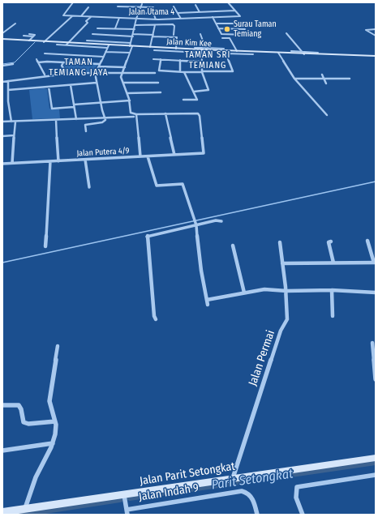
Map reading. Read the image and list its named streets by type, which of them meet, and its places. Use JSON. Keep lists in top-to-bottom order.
{
  "streets": {
    "street": [
      "Jalan Utama 4",
      "Jalan Kim Kee",
      "Jalan Putera 4/9",
      "Jalan Permai",
      "Jalan Parit Setongkat",
      "Jalan Indah 9"
    ]
  },
  "crossings": [
    ["Jalan Permai", "Jalan Parit Setongkat"]
  ],
  "districts": ["TAMAN SRI TEMIANG", "TAMAN TEMIANG JAYA"],
  "water": ["Parit Setongkat"],
  "places": ["Surau Taman Temiang"]
}
